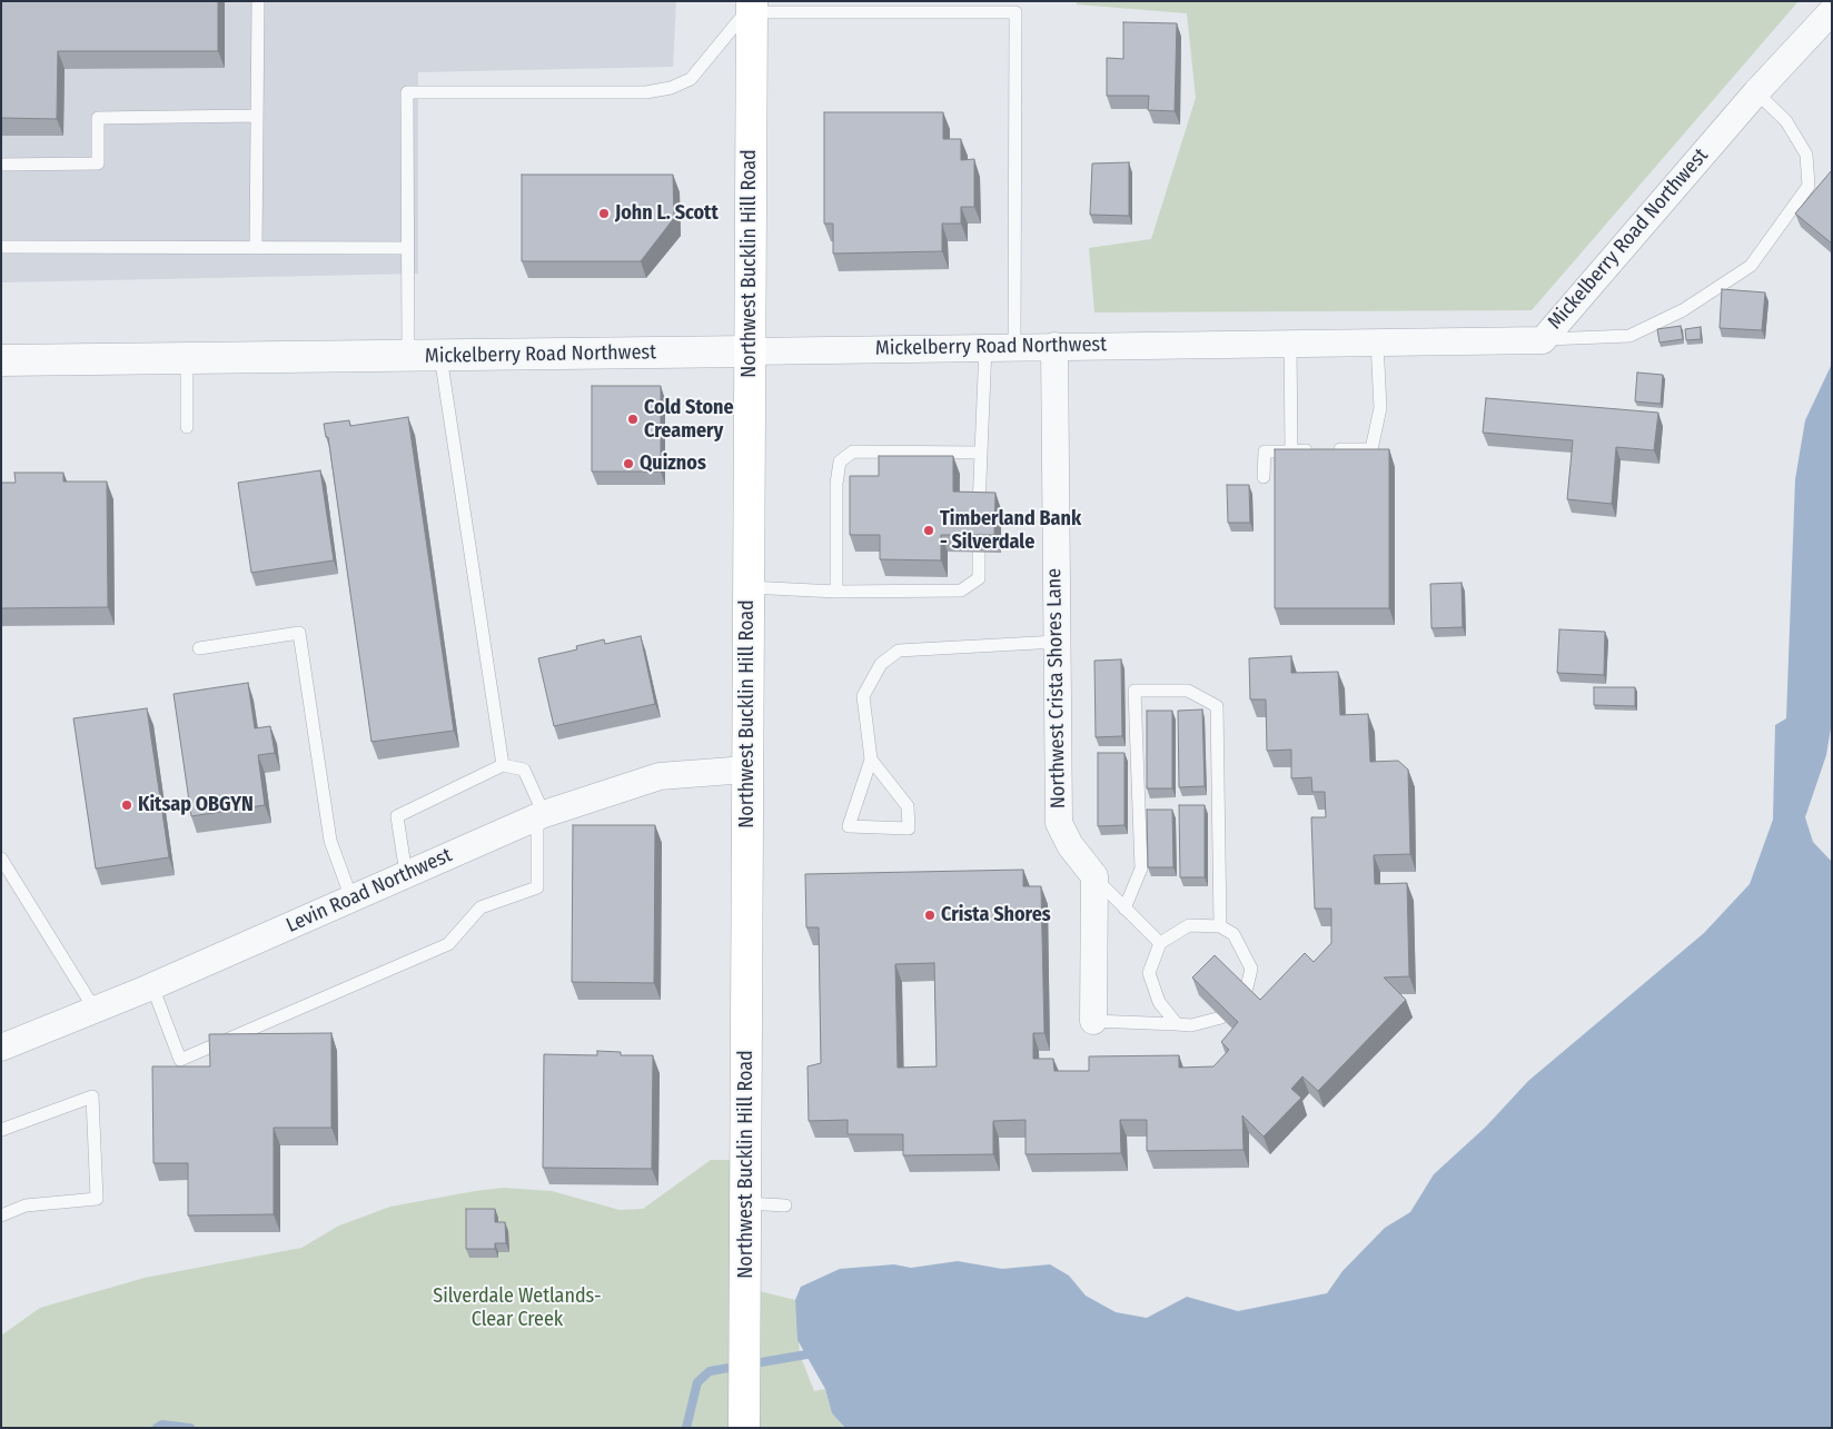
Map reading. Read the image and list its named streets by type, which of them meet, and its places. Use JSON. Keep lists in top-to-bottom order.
{
  "streets": {
    "main road": ["Northwest Bucklin Hill Road"],
    "street": ["Mickelberry Road Northwest", "Northwest Crista Shores Lane", "Levin Road Northwest"]
  },
  "crossings": [
    ["Mickelberry Road Northwest", "Northwest Bucklin Hill Road"],
    ["Mickelberry Road Northwest", "Northwest Crista Shores Lane"],
    ["Northwest Bucklin Hill Road", "Levin Road Northwest"]
  ],
  "parks": ["Silverdale Wetlands- Clear Creek"],
  "places": [
    "John L. Scott",
    "Cold Stone Creamery",
    "Quiznos",
    "Timberland Bank - Silverdale",
    "Kitsap OBGYN",
    "Crista Shores"
  ]
}
